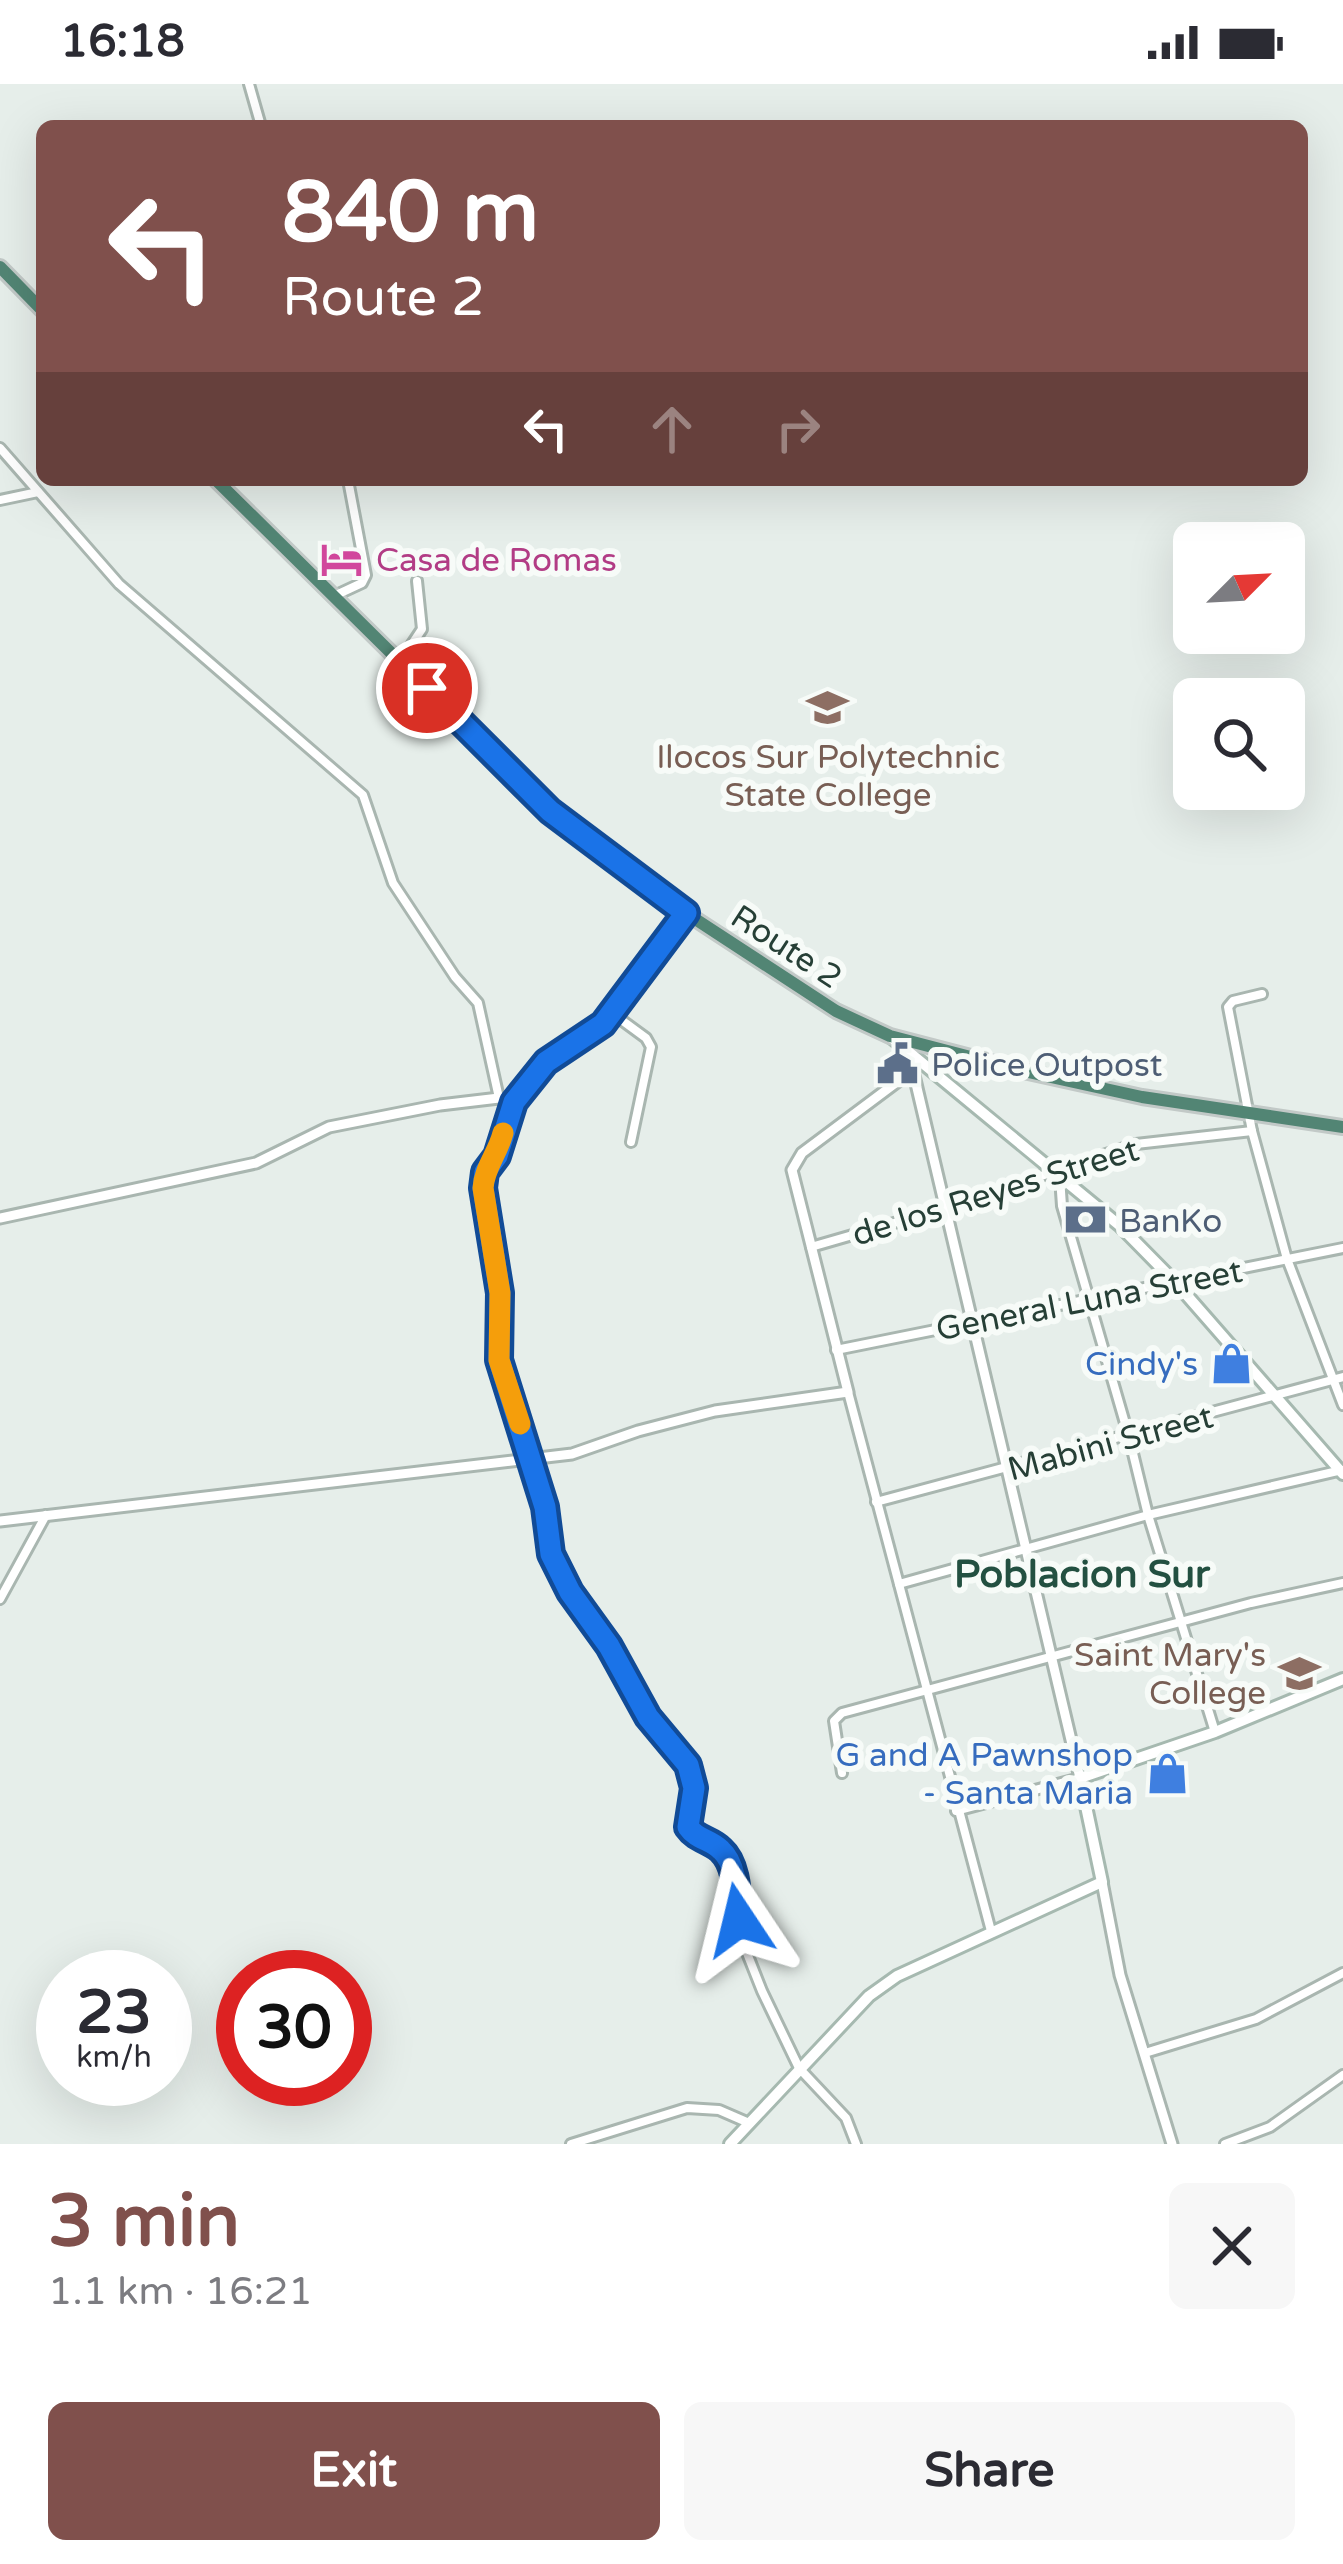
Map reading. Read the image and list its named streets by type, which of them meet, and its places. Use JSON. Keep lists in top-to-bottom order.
{
  "streets": {
    "highway": ["Route 2"],
    "street": ["de los Reyes Street", "General Luna Street", "Mabini Street"]
  },
  "districts": ["Poblacion Sur"],
  "places": {
    "hotel": ["Casa de Romas"],
    "school or university": ["Ilocos Sur Polytechnic State College", "Saint Mary's College"],
    "public building": ["Police Outpost"],
    "bank": ["BanKo"],
    "shop": ["Cindy's", "G and A Pawnshop - Santa Maria"]
  },
  "north": "top right",
  "page": {
    "status": "16:18",
    "turn": ["840 m", "Route 2"],
    "speed": "23 km/h",
    "limit": "30",
    "heading": ["3 min", "1.1 km · 16:21"],
    "buttons": ["Exit", "Share"]
  }
}
